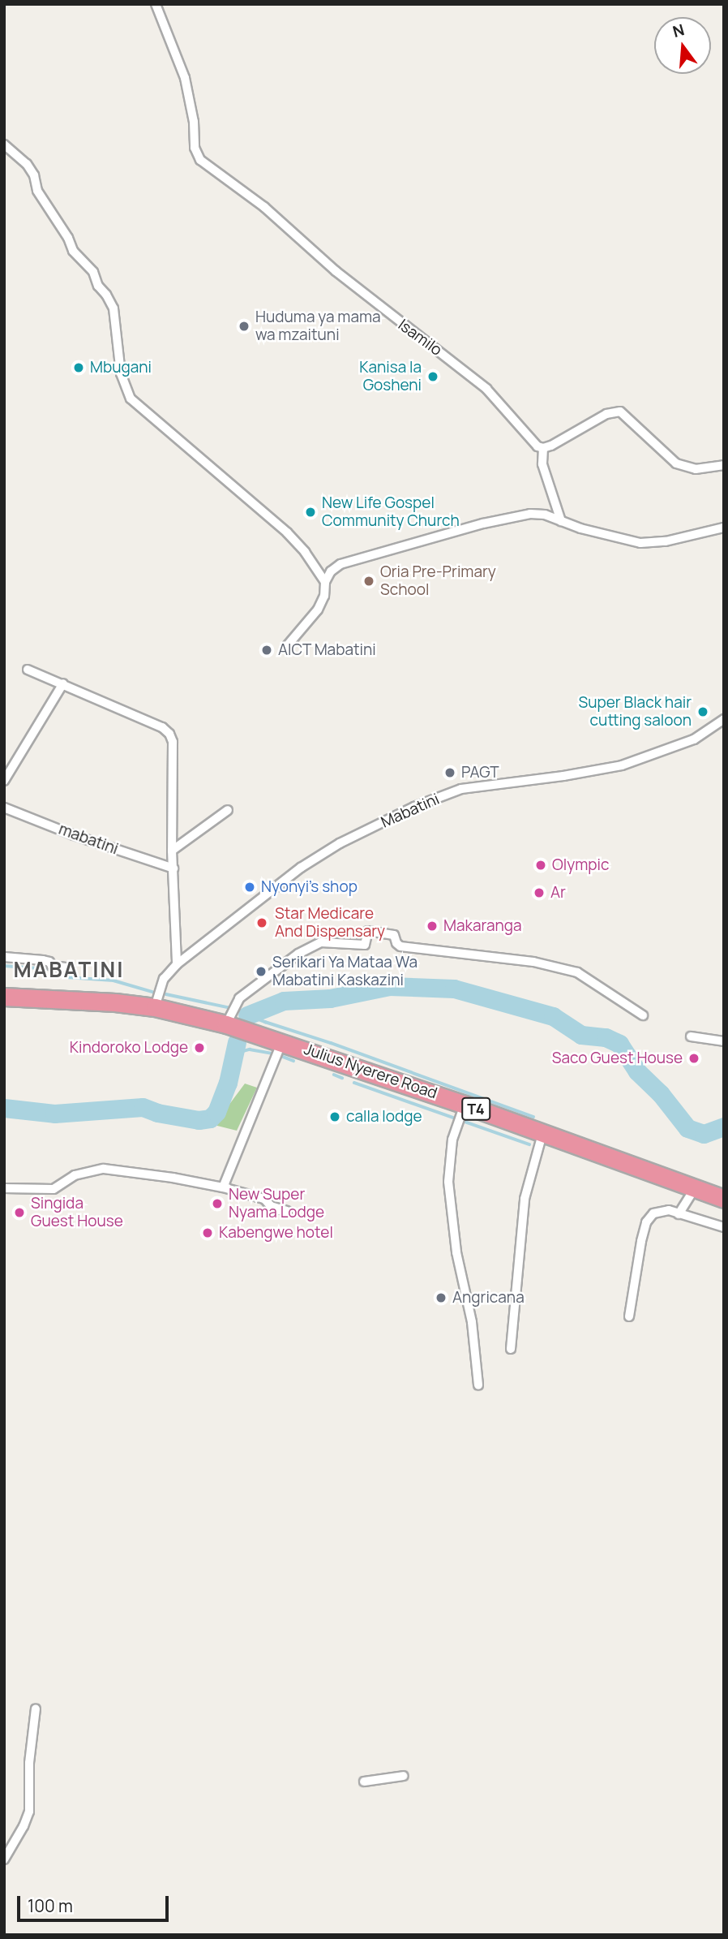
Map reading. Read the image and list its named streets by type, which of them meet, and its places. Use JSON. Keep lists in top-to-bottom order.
{
  "streets": {
    "highway": ["Julius Nyerere Road", "T4"],
    "street": ["Isamilo", "Mabatini", "mabatini"]
  },
  "crossings": [
    ["Mabatini", "Julius Nyerere Road"]
  ],
  "districts": ["MABATINI"],
  "places": [
    "Huduma ya mama wa mzaituni",
    "Mbugani",
    "Kanisa la Gosheni",
    "New Life Gospel Community Church",
    "Oria Pre-Primary School",
    "AICT Mabatini",
    "Super Black hair cutting saloon",
    "PAGT",
    "Olympic",
    "Nyonyi's shop",
    "Ar",
    "Star Medicare And Dispensary",
    "Makaranga",
    "Serikari Ya Mataa Wa Mabatini Kaskazini",
    "Kindoroko Lodge",
    "Saco Guest House",
    "calla lodge",
    "New Super Nyama Lodge",
    "Singida Guest House",
    "Kabengwe hotel",
    "Angricana"
  ],
  "scale_bar": "100 m",
  "north": "top"
}
